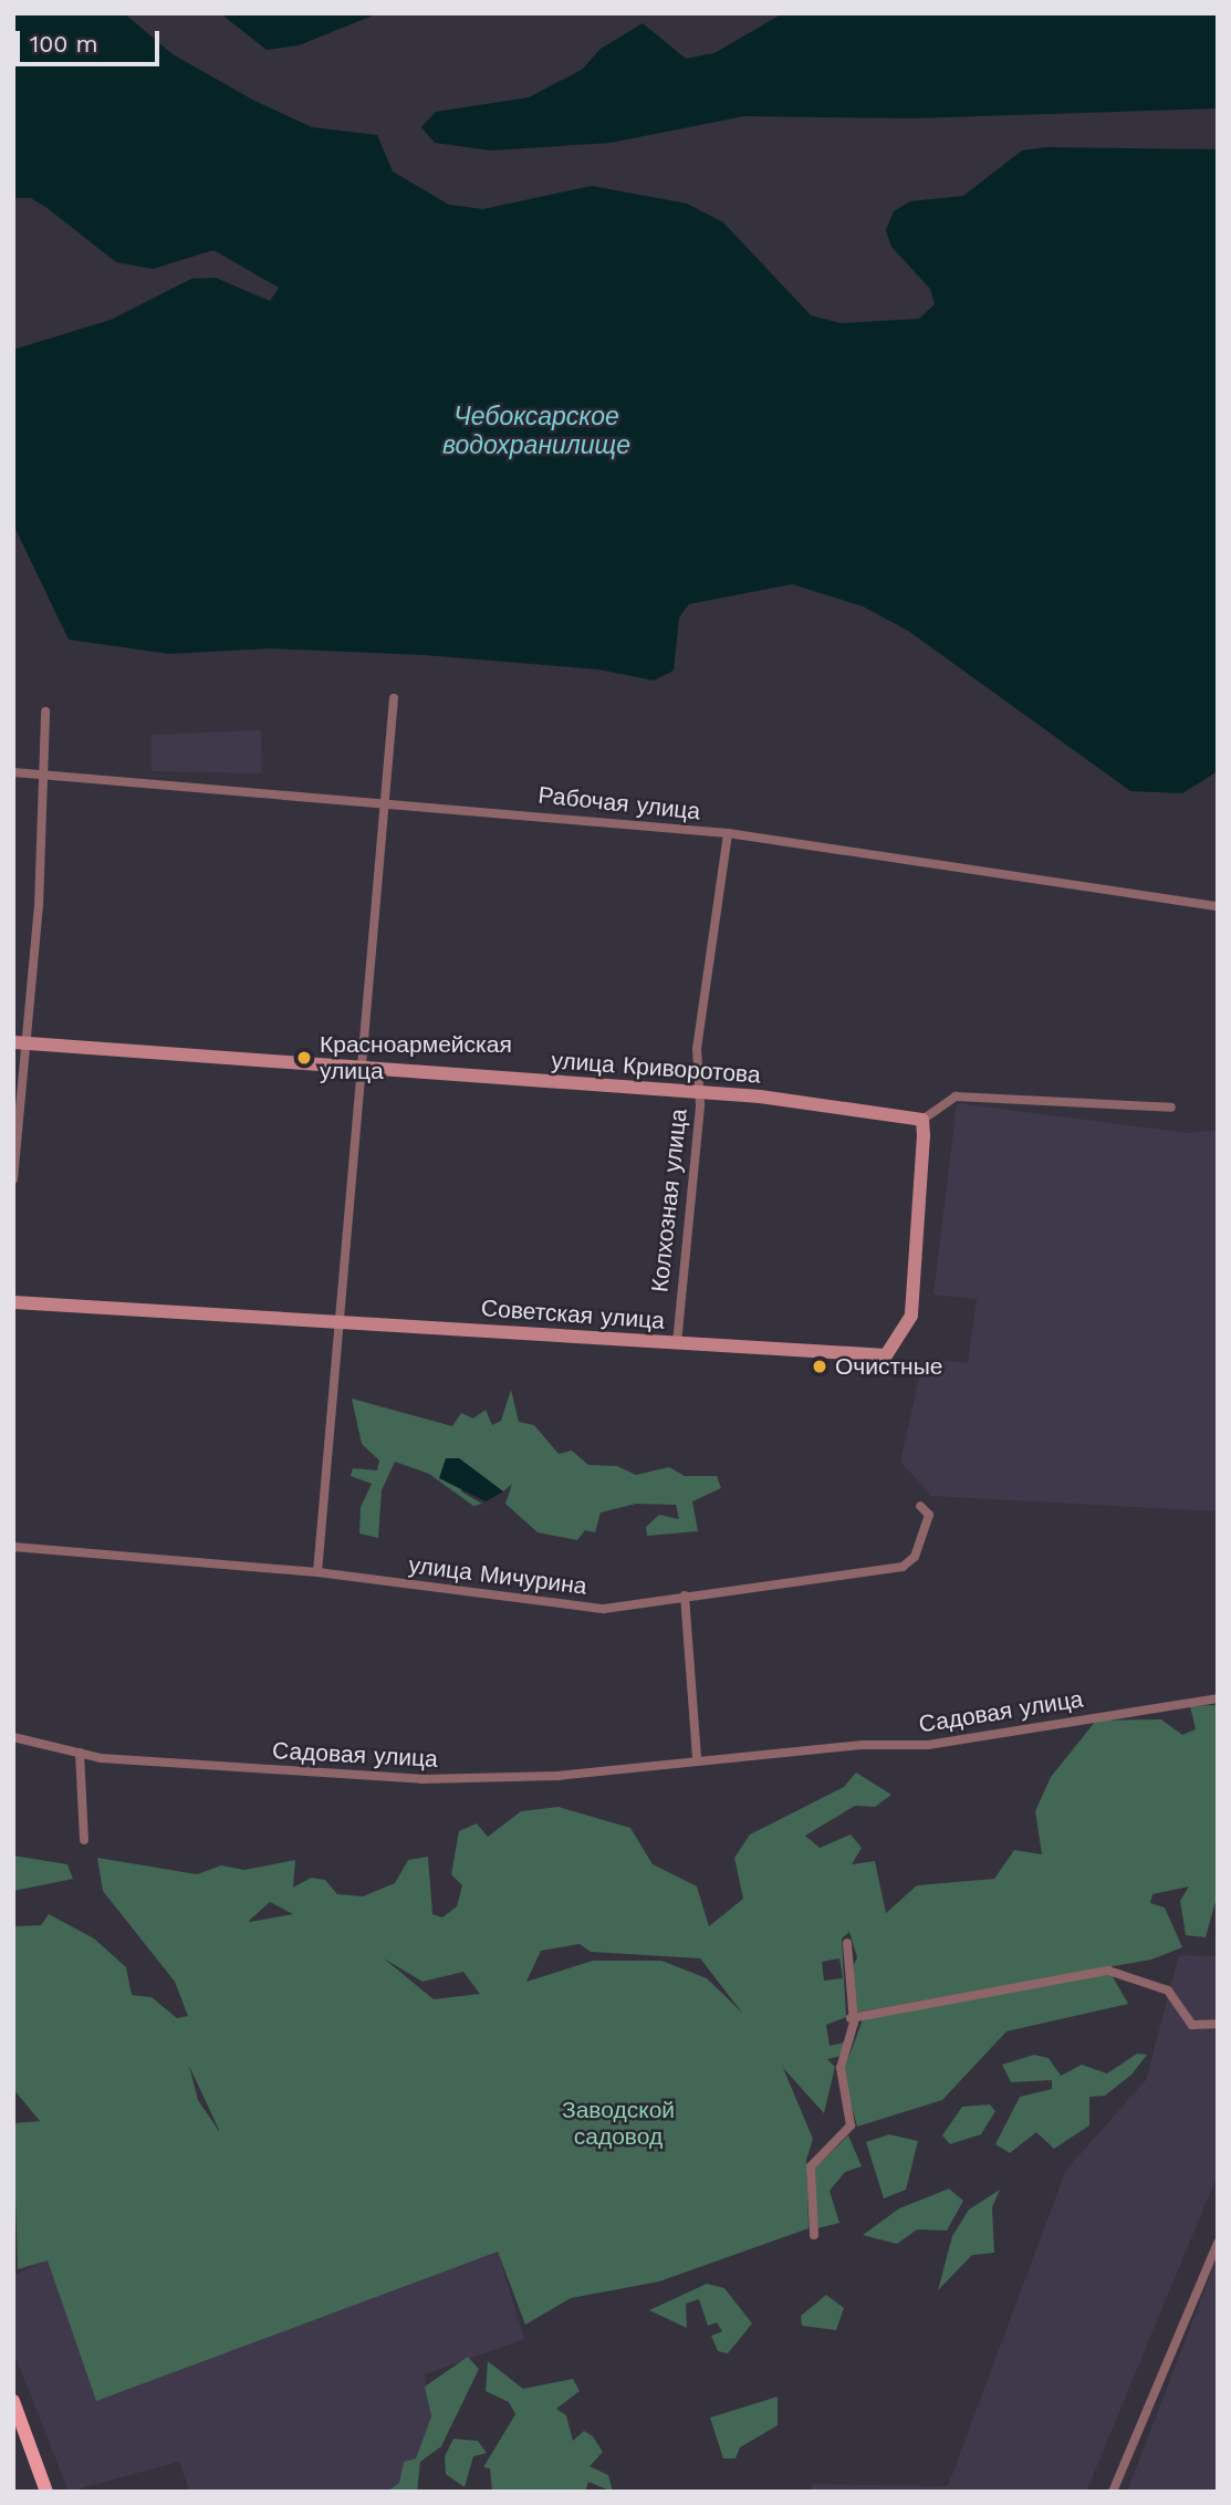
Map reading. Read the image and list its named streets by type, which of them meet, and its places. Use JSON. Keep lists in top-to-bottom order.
{
  "streets": {
    "street": [
      "Рабочая улица",
      "улица Криворотова",
      "Колхозная улица",
      "Советская улица",
      "улица Мичурина",
      "Садовая улица"
    ]
  },
  "crossings": [
    ["Рабочая улица", "Колхозная улица"],
    ["улица Криворотова", "Колхозная улица"],
    ["улица Криворотова", "Советская улица"],
    ["Колхозная улица", "Советская улица"]
  ],
  "water": ["Чебоксарское водохранилище"],
  "parks": ["Заводской садовод"],
  "places": ["Красноармейская улица", "Очистные"],
  "scale_bar": "100 m"
}
